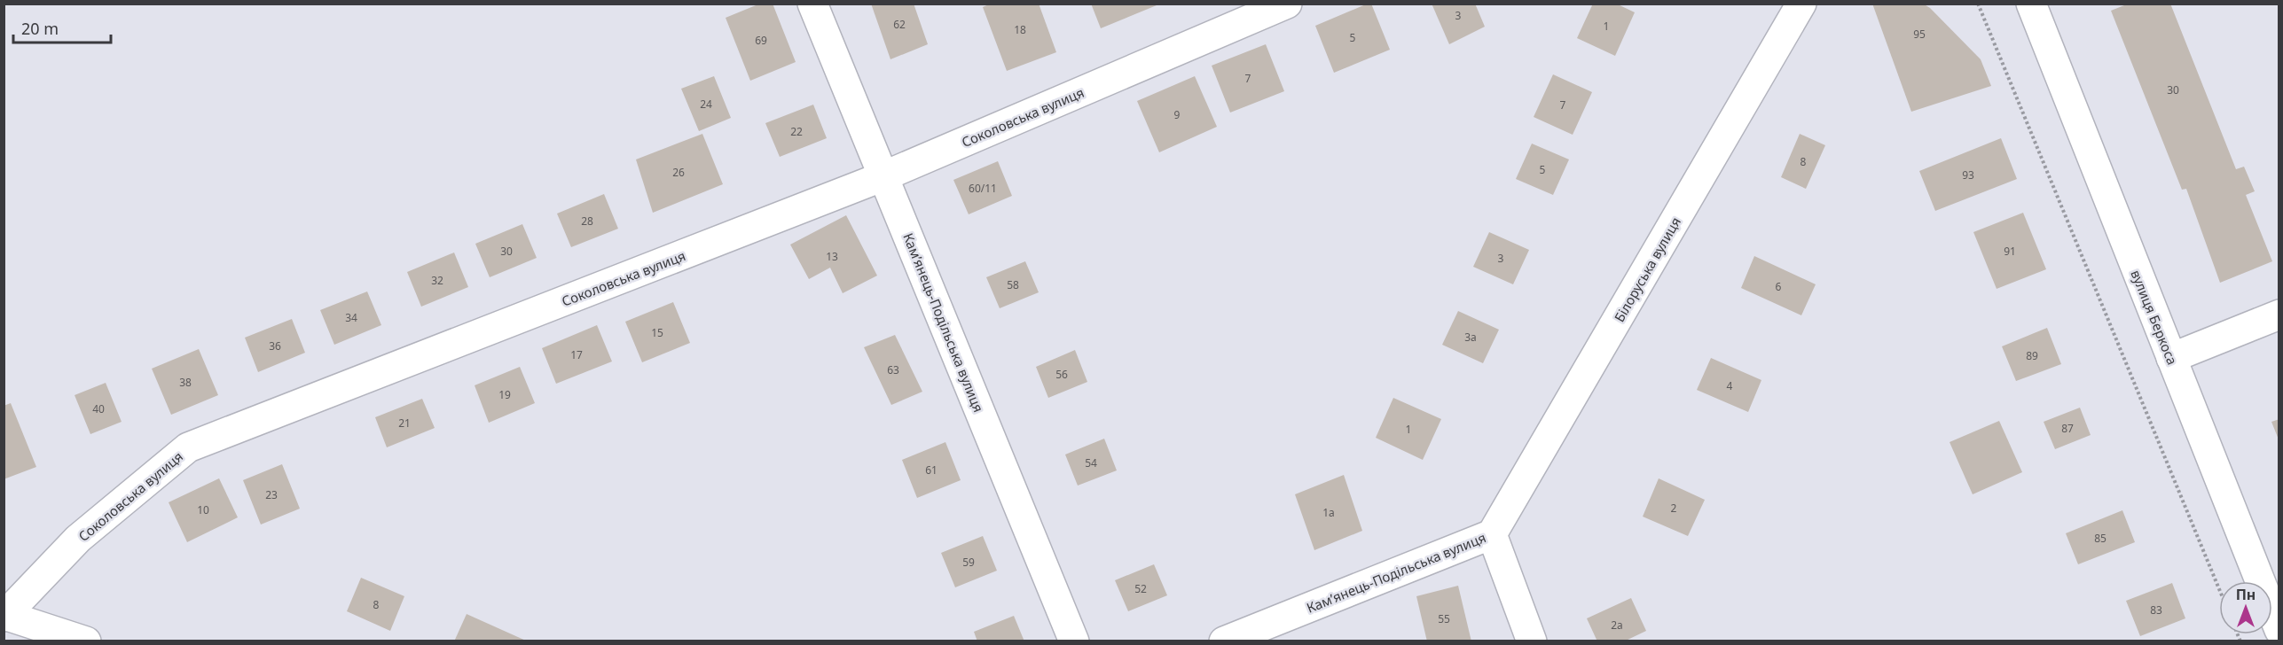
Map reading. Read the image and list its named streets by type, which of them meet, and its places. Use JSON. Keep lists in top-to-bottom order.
{
  "streets": {
    "street": [
      "Соколовська вулиця",
      "Білоруська вулиця",
      "вулиця Беркоса",
      "Кам’янець-Подільська вулиця"
    ]
  },
  "crossings": [
    ["Соколовська вулиця", "Кам’янець-Подільська вулиця"],
    ["Білоруська вулиця", "Кам’янець-Подільська вулиця"]
  ],
  "house_numbers": [
    "3",
    "62",
    "1",
    "18",
    "95",
    "5",
    "69",
    "7",
    "30",
    "24",
    "7",
    "9",
    "22",
    "8",
    "5",
    "26",
    "93",
    "60/11",
    "28",
    "30",
    "91",
    "13",
    "3",
    "32",
    "58",
    "6",
    "34",
    "15",
    "3а",
    "36",
    "17",
    "89",
    "63",
    "56",
    "38",
    "4",
    "19",
    "40",
    "21",
    "87",
    "1",
    "54",
    "61",
    "23",
    "2",
    "10",
    "1а",
    "85",
    "59",
    "52",
    "8",
    "83",
    "55",
    "2а"
  ],
  "scale_bar": "20 m",
  "north": "top"
}
